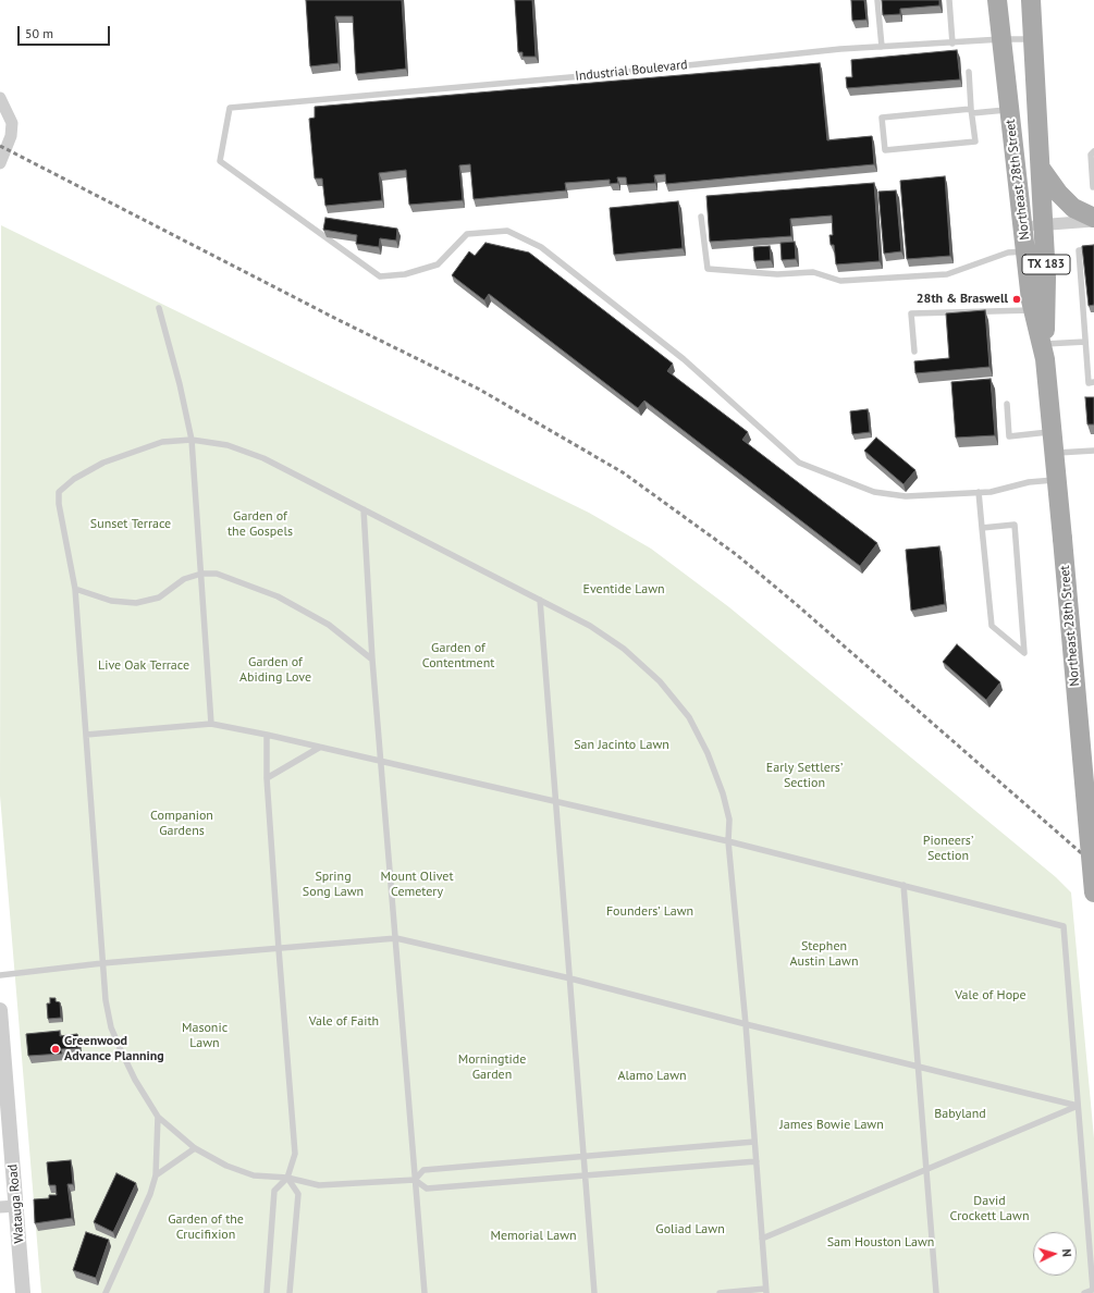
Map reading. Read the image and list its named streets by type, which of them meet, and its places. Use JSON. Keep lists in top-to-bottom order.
{
  "streets": {
    "main road": ["Northeast 28th Street", "TX 183"],
    "street": ["Watauga Road"],
    "lane": ["Industrial Boulevard"]
  },
  "crossings": [
    ["Industrial Boulevard", "Northeast 28th Street"]
  ],
  "parks": [
    "Garden of the Gospels",
    "Sunset Terrace",
    "Eventide Lawn",
    "Garden of Contentment",
    "Garden of Abiding Love",
    "Live Oak Terrace",
    "San Jacinto Lawn",
    "Early Settlers’ Section",
    "Companion Gardens",
    "Pioneers’ Section",
    "Spring Song Lawn",
    "Mount Olivet Cemetery",
    "Founders’ Lawn",
    "Stephen Austin Lawn",
    "Vale of Hope",
    "Vale of Faith",
    "Masonic Lawn",
    "Morningtide Garden",
    "Alamo Lawn",
    "Babyland",
    "James Bowie Lawn",
    "David Crockett Lawn",
    "Garden of the Crucifixion",
    "Goliad Lawn",
    "Memorial Lawn",
    "Sam Houston Lawn"
  ],
  "places": ["28th & Braswell", "Greenwood Advance Planning"],
  "scale_bar": "50 m",
  "north": "right"
}
